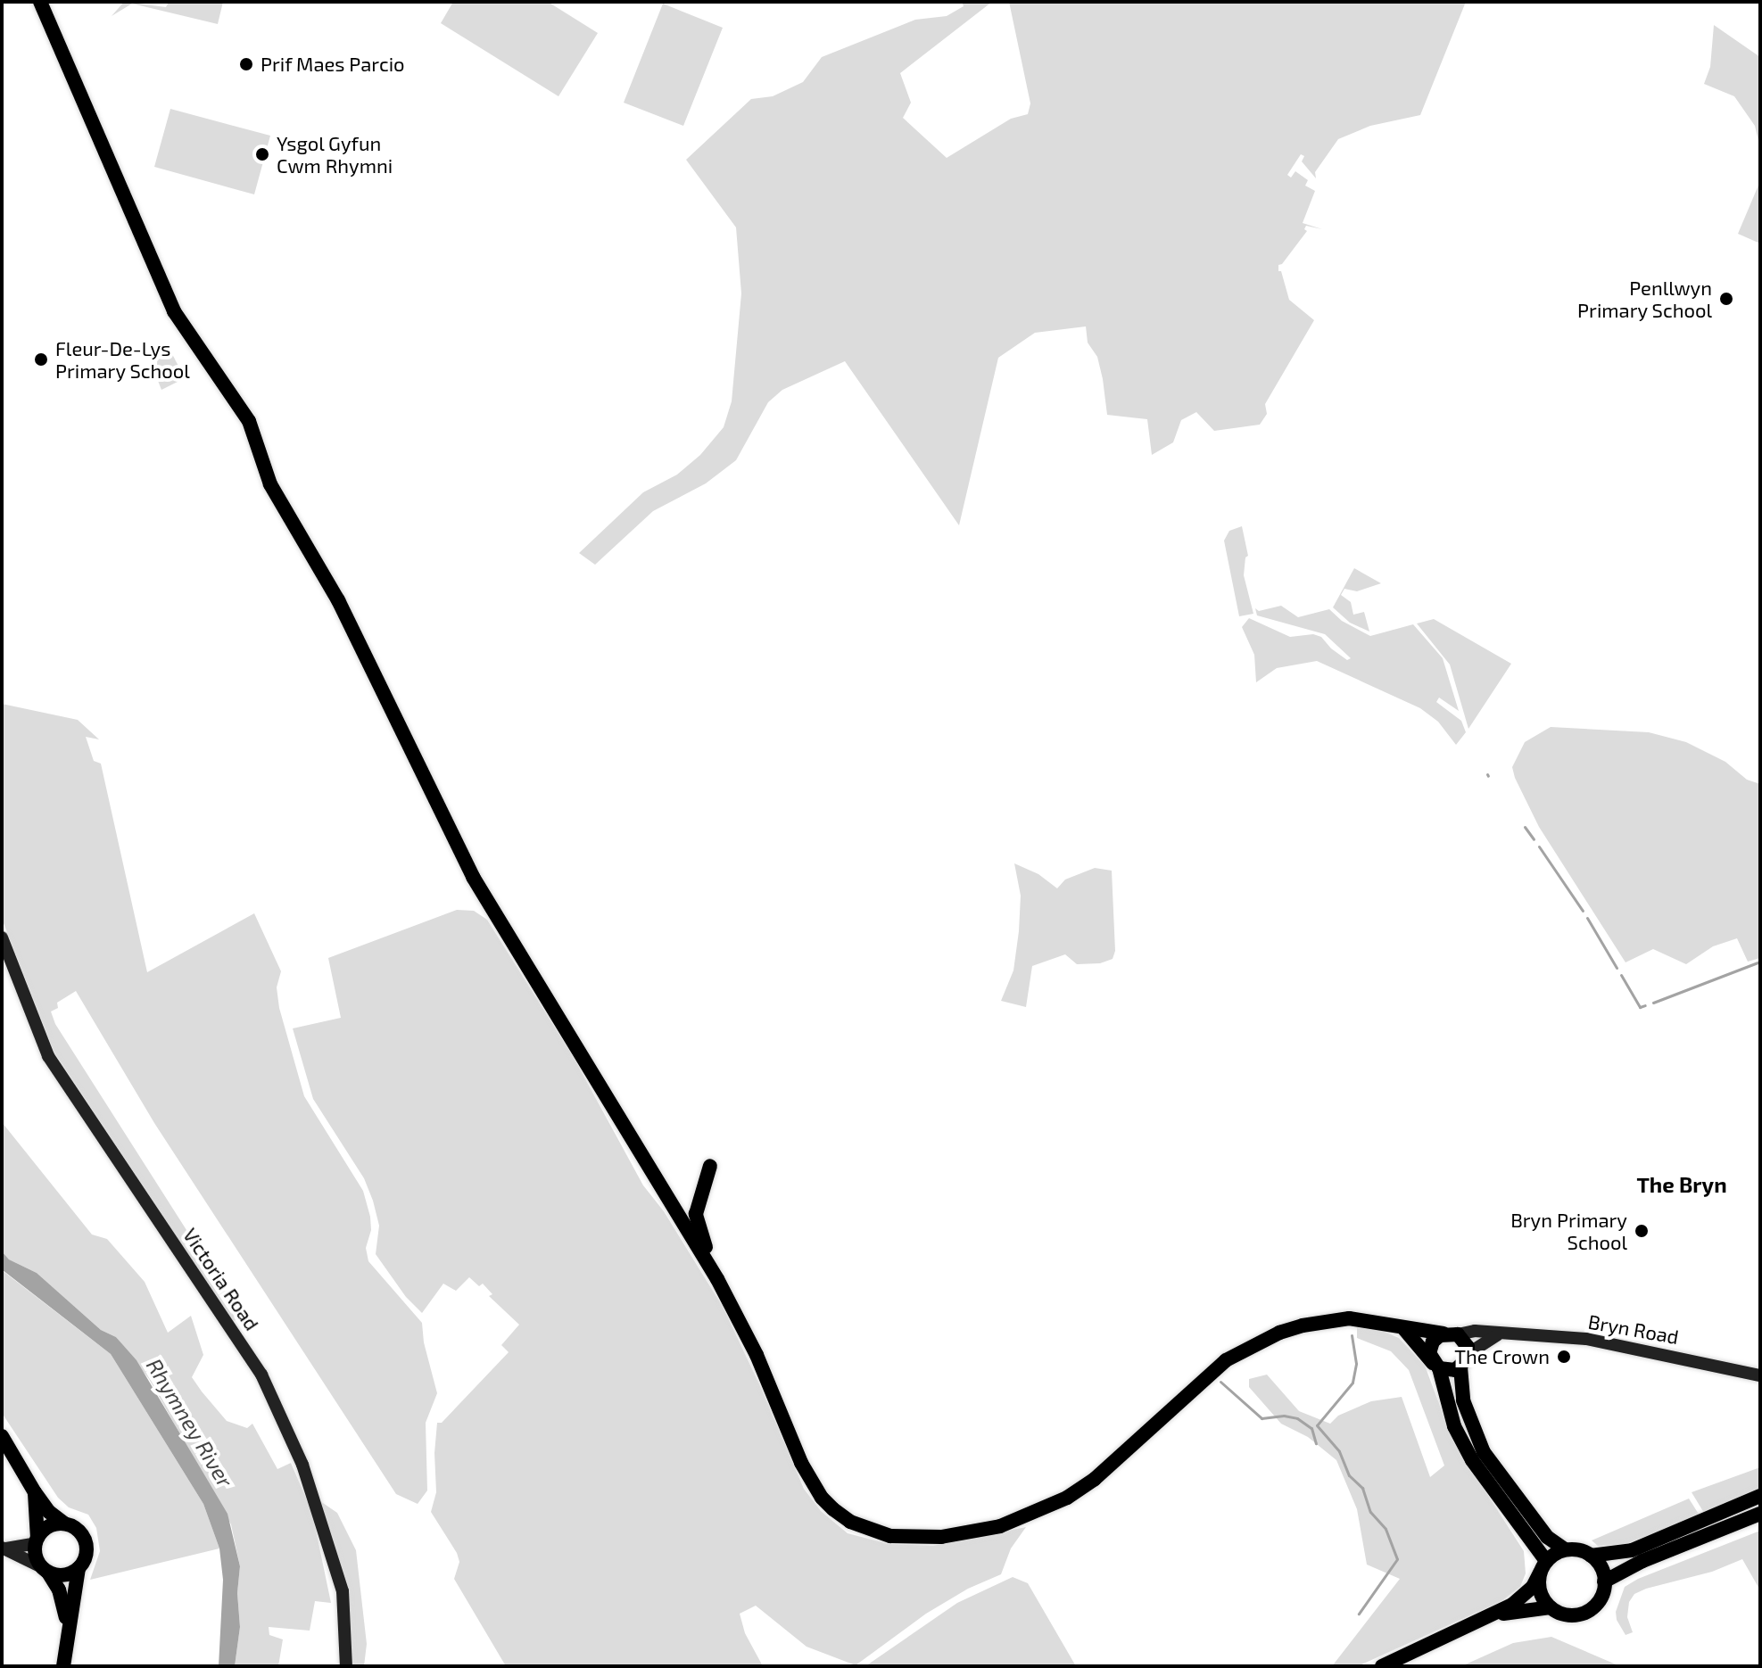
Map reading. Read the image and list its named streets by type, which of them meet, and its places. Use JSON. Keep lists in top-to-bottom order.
{
  "streets": {
    "main road": ["Victoria Road", "Bryn Road"]
  },
  "districts": ["The Bryn"],
  "water": ["Rhymney River"],
  "places": [
    "Prif Maes Parcio",
    "Ysgol Gyfun Cwm Rhymni",
    "Penllwyn Primary School",
    "Fleur-De-Lys Primary School",
    "Bryn Primary School",
    "The Crown"
  ]
}
